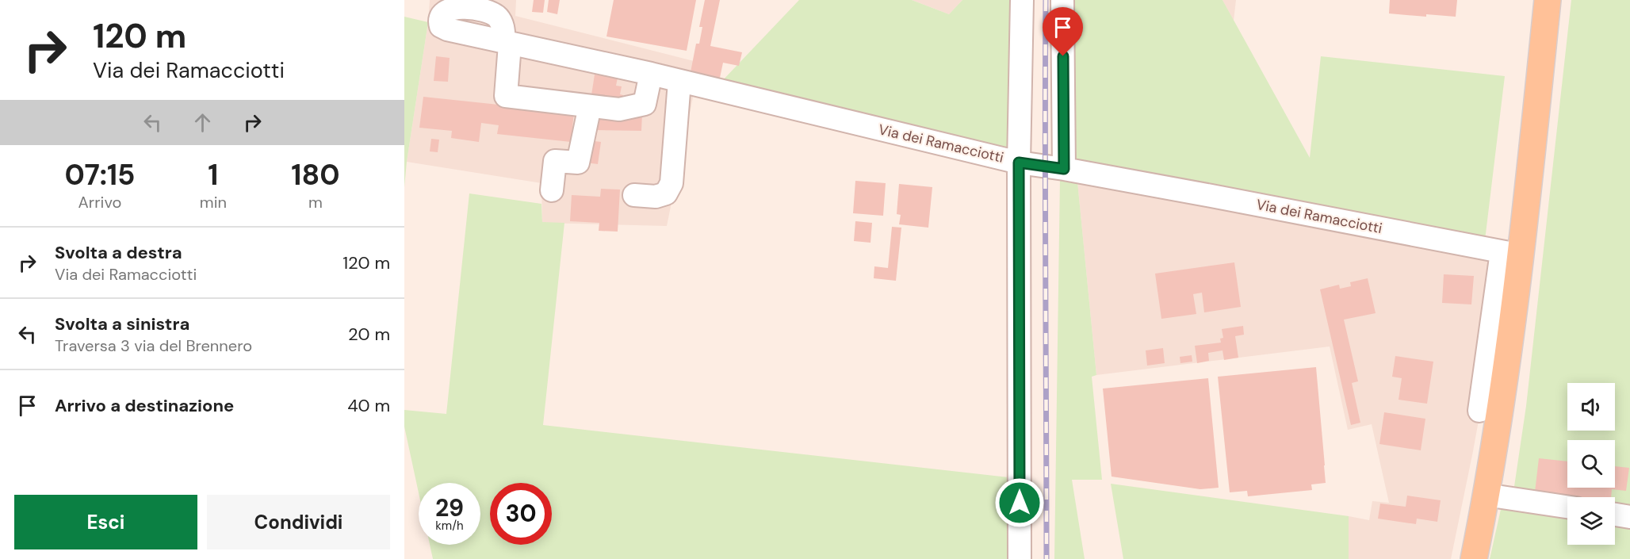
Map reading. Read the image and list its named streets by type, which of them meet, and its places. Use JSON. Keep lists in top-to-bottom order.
{
  "streets": {
    "street": ["Via dei Ramacciotti"]
  },
  "page": {
    "turn": ["120 m", "Via dei Ramacciotti"],
    "eta": [
      "07:15",
      "Arrivo",
      "1",
      "min",
      "180",
      "m"
    ],
    "list": [
      {
        "name": "Svolta a destra",
        "note": "Via dei Ramacciotti",
        "value": "120 m"
      },
      {
        "name": "Svolta a sinistra",
        "note": "Traversa 3 via del Brennero",
        "value": "20 m"
      },
      {
        "name": "Arrivo a destinazione",
        "value": "40 m"
      }
    ],
    "speed": "29 km/h",
    "limit": "30",
    "buttons": ["Esci", "Condividi"]
  }
}
